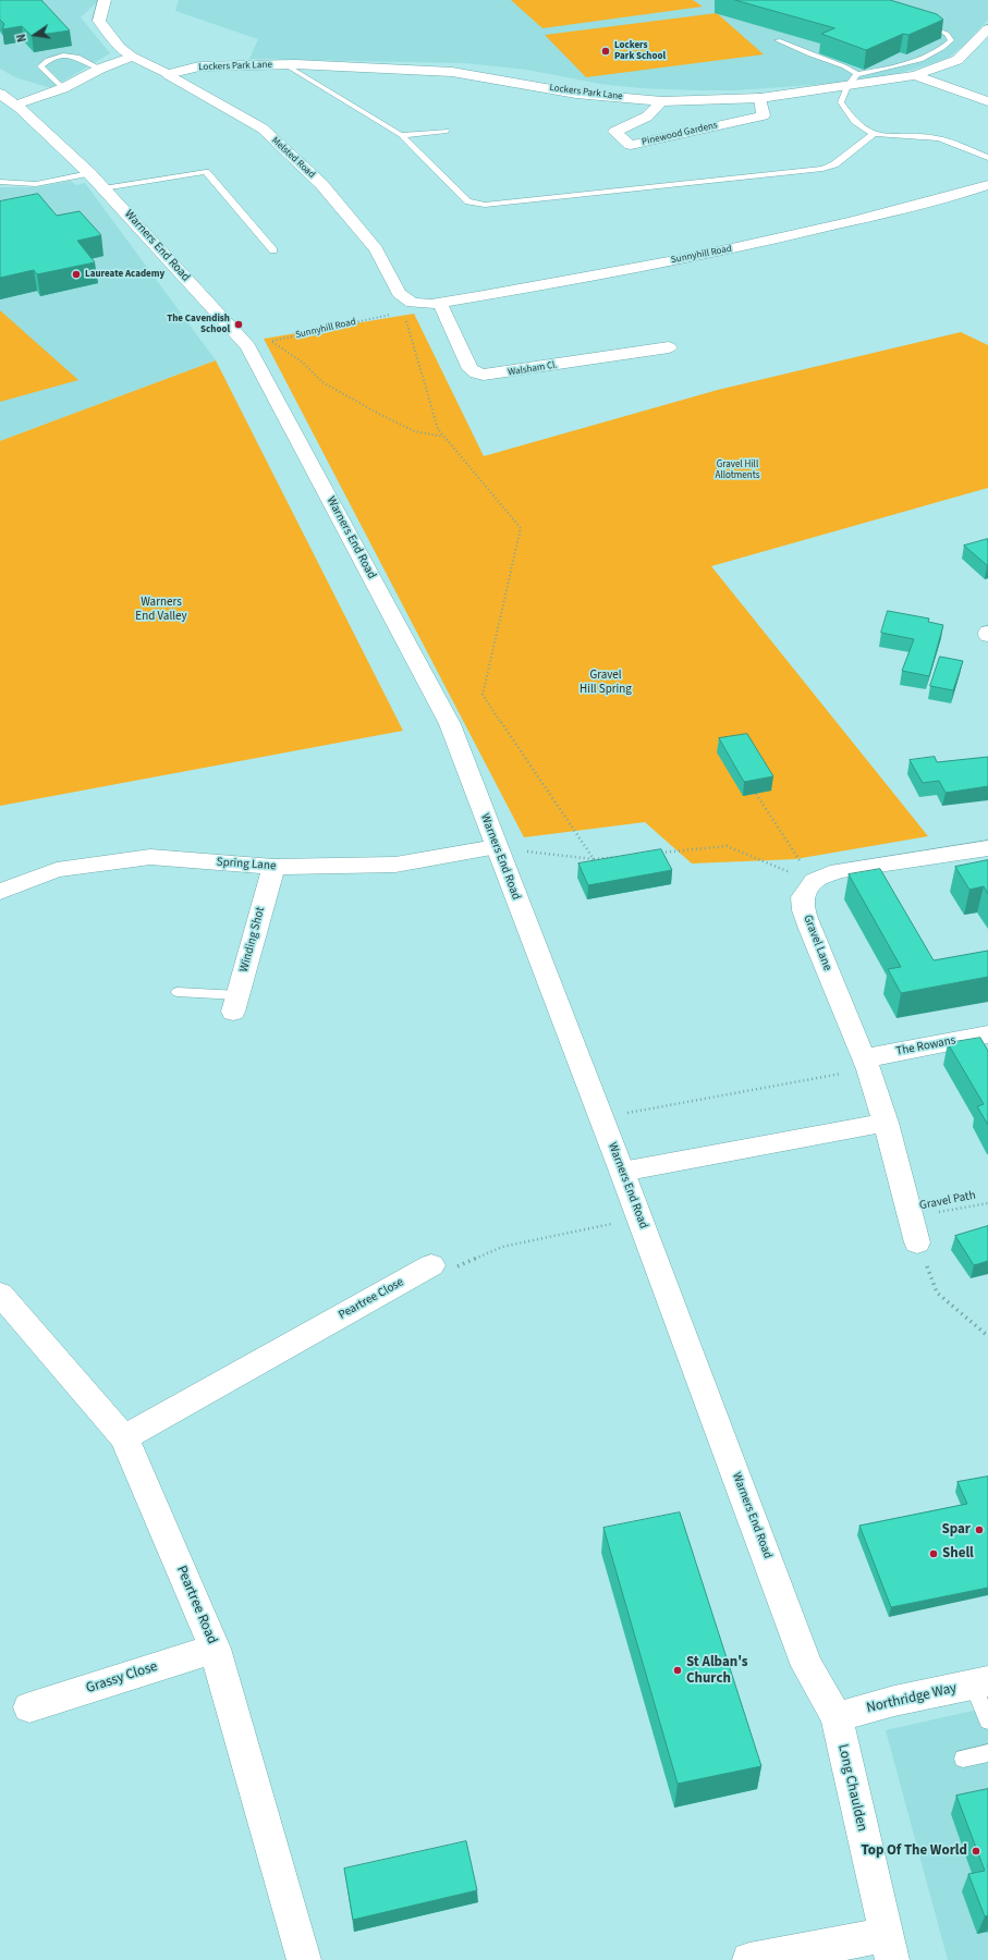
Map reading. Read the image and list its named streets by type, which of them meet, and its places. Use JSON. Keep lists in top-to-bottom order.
{
  "streets": {
    "street": [
      "Lockers Park Lane",
      "Pinewood Gardens",
      "Melsted Road",
      "Warners End Road",
      "Sunnyhill Road",
      "Walsham Cl.",
      "Spring Lane",
      "Winding Shot",
      "Gravel Lane",
      "The Rowans",
      "Peartree Close",
      "Peartree Road",
      "Grassy Close",
      "Northridge Way",
      "Long Chaulden"
    ],
    "path": ["Gravel Path"]
  },
  "crossings": [
    ["Lockers Park Lane", "Pinewood Gardens"],
    ["Lockers Park Lane", "Melsted Road"],
    ["Melsted Road", "Sunnyhill Road"],
    ["Warners End Road", "Spring Lane"],
    ["Warners End Road", "Northridge Way"],
    ["Warners End Road", "Long Chaulden"],
    ["Sunnyhill Road", "Walsham Cl."],
    ["Spring Lane", "Winding Shot"],
    ["Gravel Lane", "The Rowans"],
    ["Gravel Lane", "Gravel Path"],
    ["Peartree Close", "Peartree Road"],
    ["Peartree Road", "Grassy Close"],
    ["Northridge Way", "Long Chaulden"]
  ],
  "parks": ["Gravel Hill Allotments", "Warners End Valley", "Gravel Hill Spring"],
  "places": [
    "Lockers Park School",
    "Laureate Academy",
    "The Cavendish School",
    "Spar",
    "Shell",
    "St Alban's Church",
    "Top Of The World"
  ],
  "north": "left"
}
